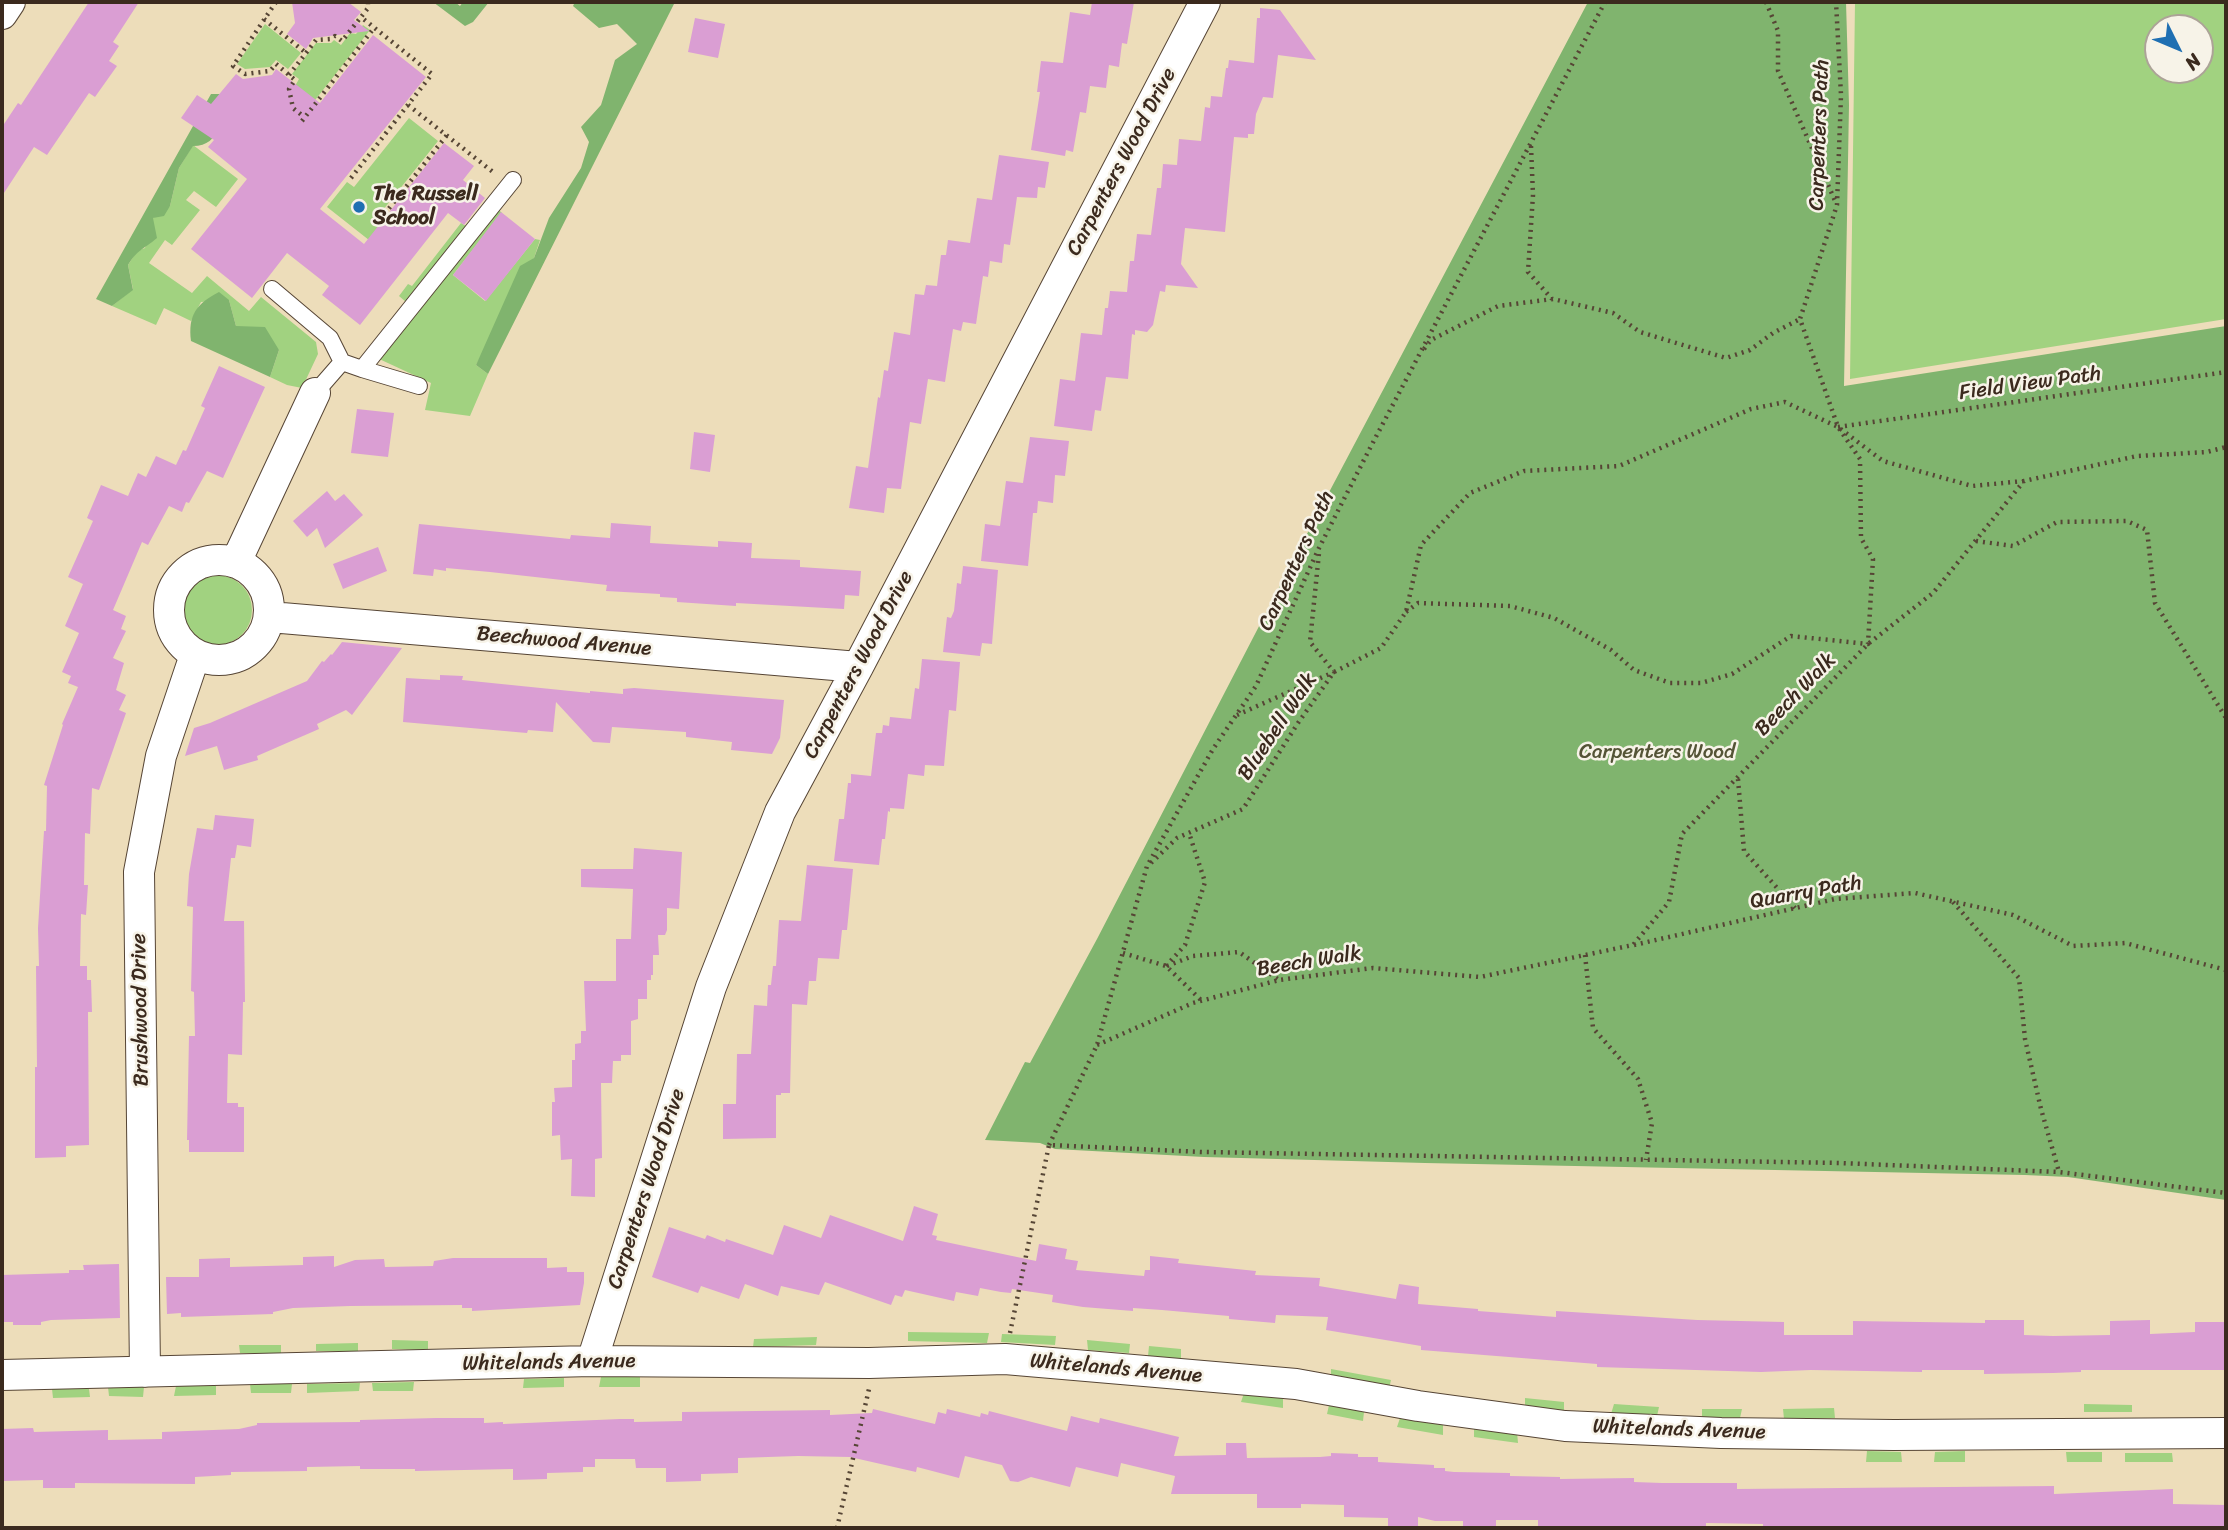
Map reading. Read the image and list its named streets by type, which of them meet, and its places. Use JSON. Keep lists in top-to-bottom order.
{
  "streets": {
    "street": [
      "Carpenters Wood Drive",
      "Beechwood Avenue",
      "Brushwood Drive",
      "Whitelands Avenue"
    ],
    "path": [
      "Carpenters Path",
      "Field View Path",
      "Beech Walk",
      "Bluebell Walk",
      "Quarry Path"
    ]
  },
  "crossings": [
    ["Carpenters Path", "Beech Walk"],
    ["Carpenters Path", "Bluebell Walk"],
    ["Carpenters Path", "Whitelands Avenue"],
    ["Carpenters Wood Drive", "Beechwood Avenue"],
    ["Carpenters Wood Drive", "Whitelands Avenue"],
    ["Field View Path", "Bluebell Walk"],
    ["Beechwood Avenue", "Brushwood Drive"],
    ["Beech Walk", "Bluebell Walk"],
    ["Beech Walk", "Quarry Path"],
    ["Brushwood Drive", "Whitelands Avenue"]
  ],
  "parks": ["Carpenters Wood"],
  "places": ["The Russell School"],
  "north": "bottom right"
}
